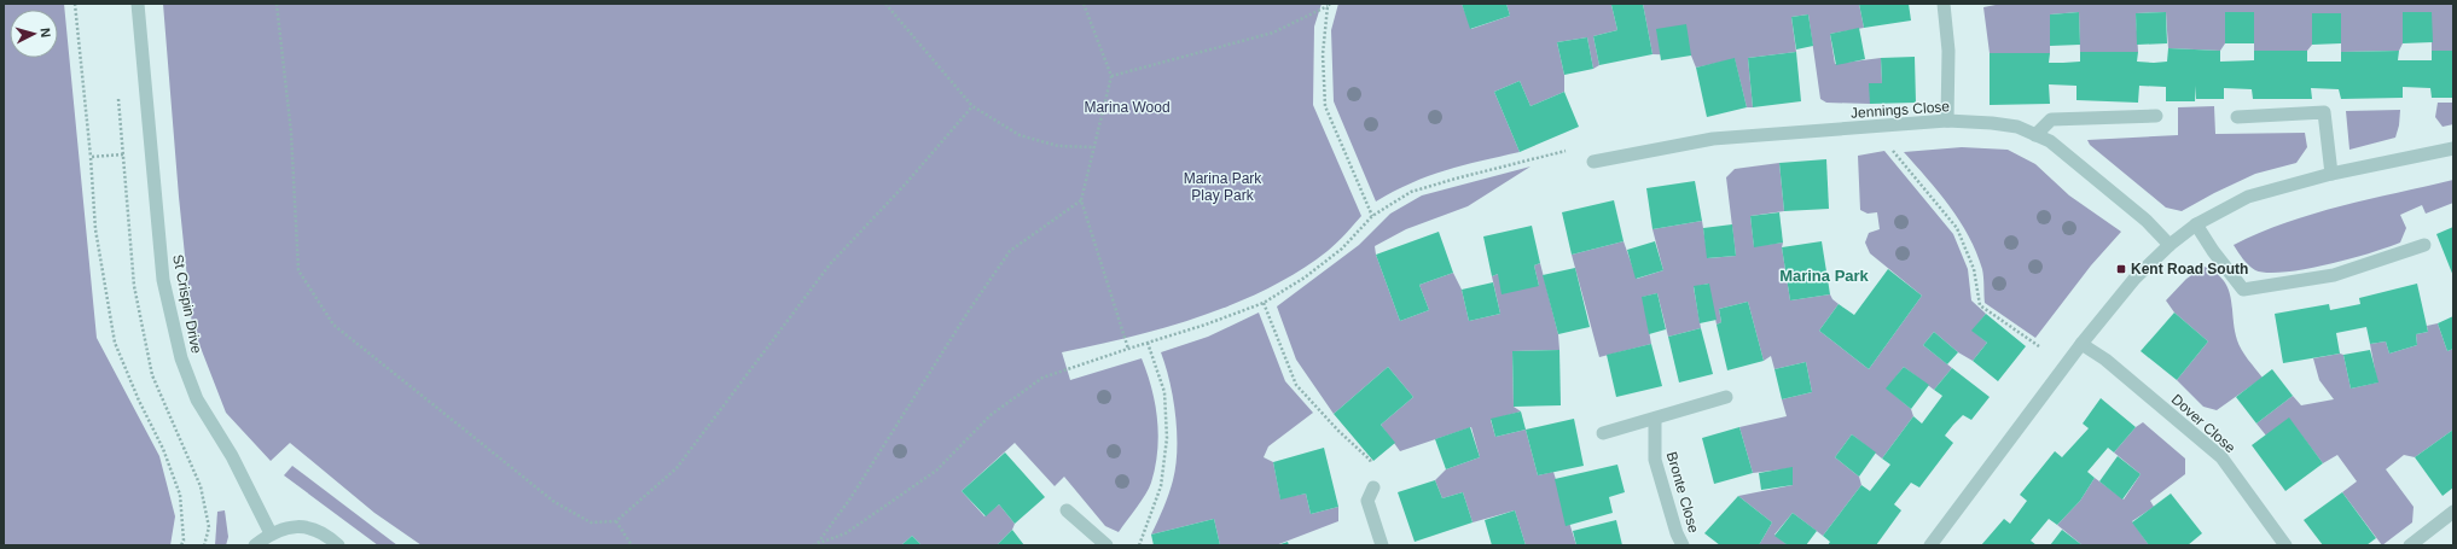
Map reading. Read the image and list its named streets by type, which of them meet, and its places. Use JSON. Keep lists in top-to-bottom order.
{
  "streets": {
    "street": [
      "Jennings Close",
      "St Crispin Drive",
      "Dover Close",
      "Bronte Close"
    ]
  },
  "districts": ["Marina Park"],
  "parks": ["Marina Wood", "Marina Park Play Park"],
  "places": {
    "transit": ["Kent Road South"]
  },
  "north": "right"
}
